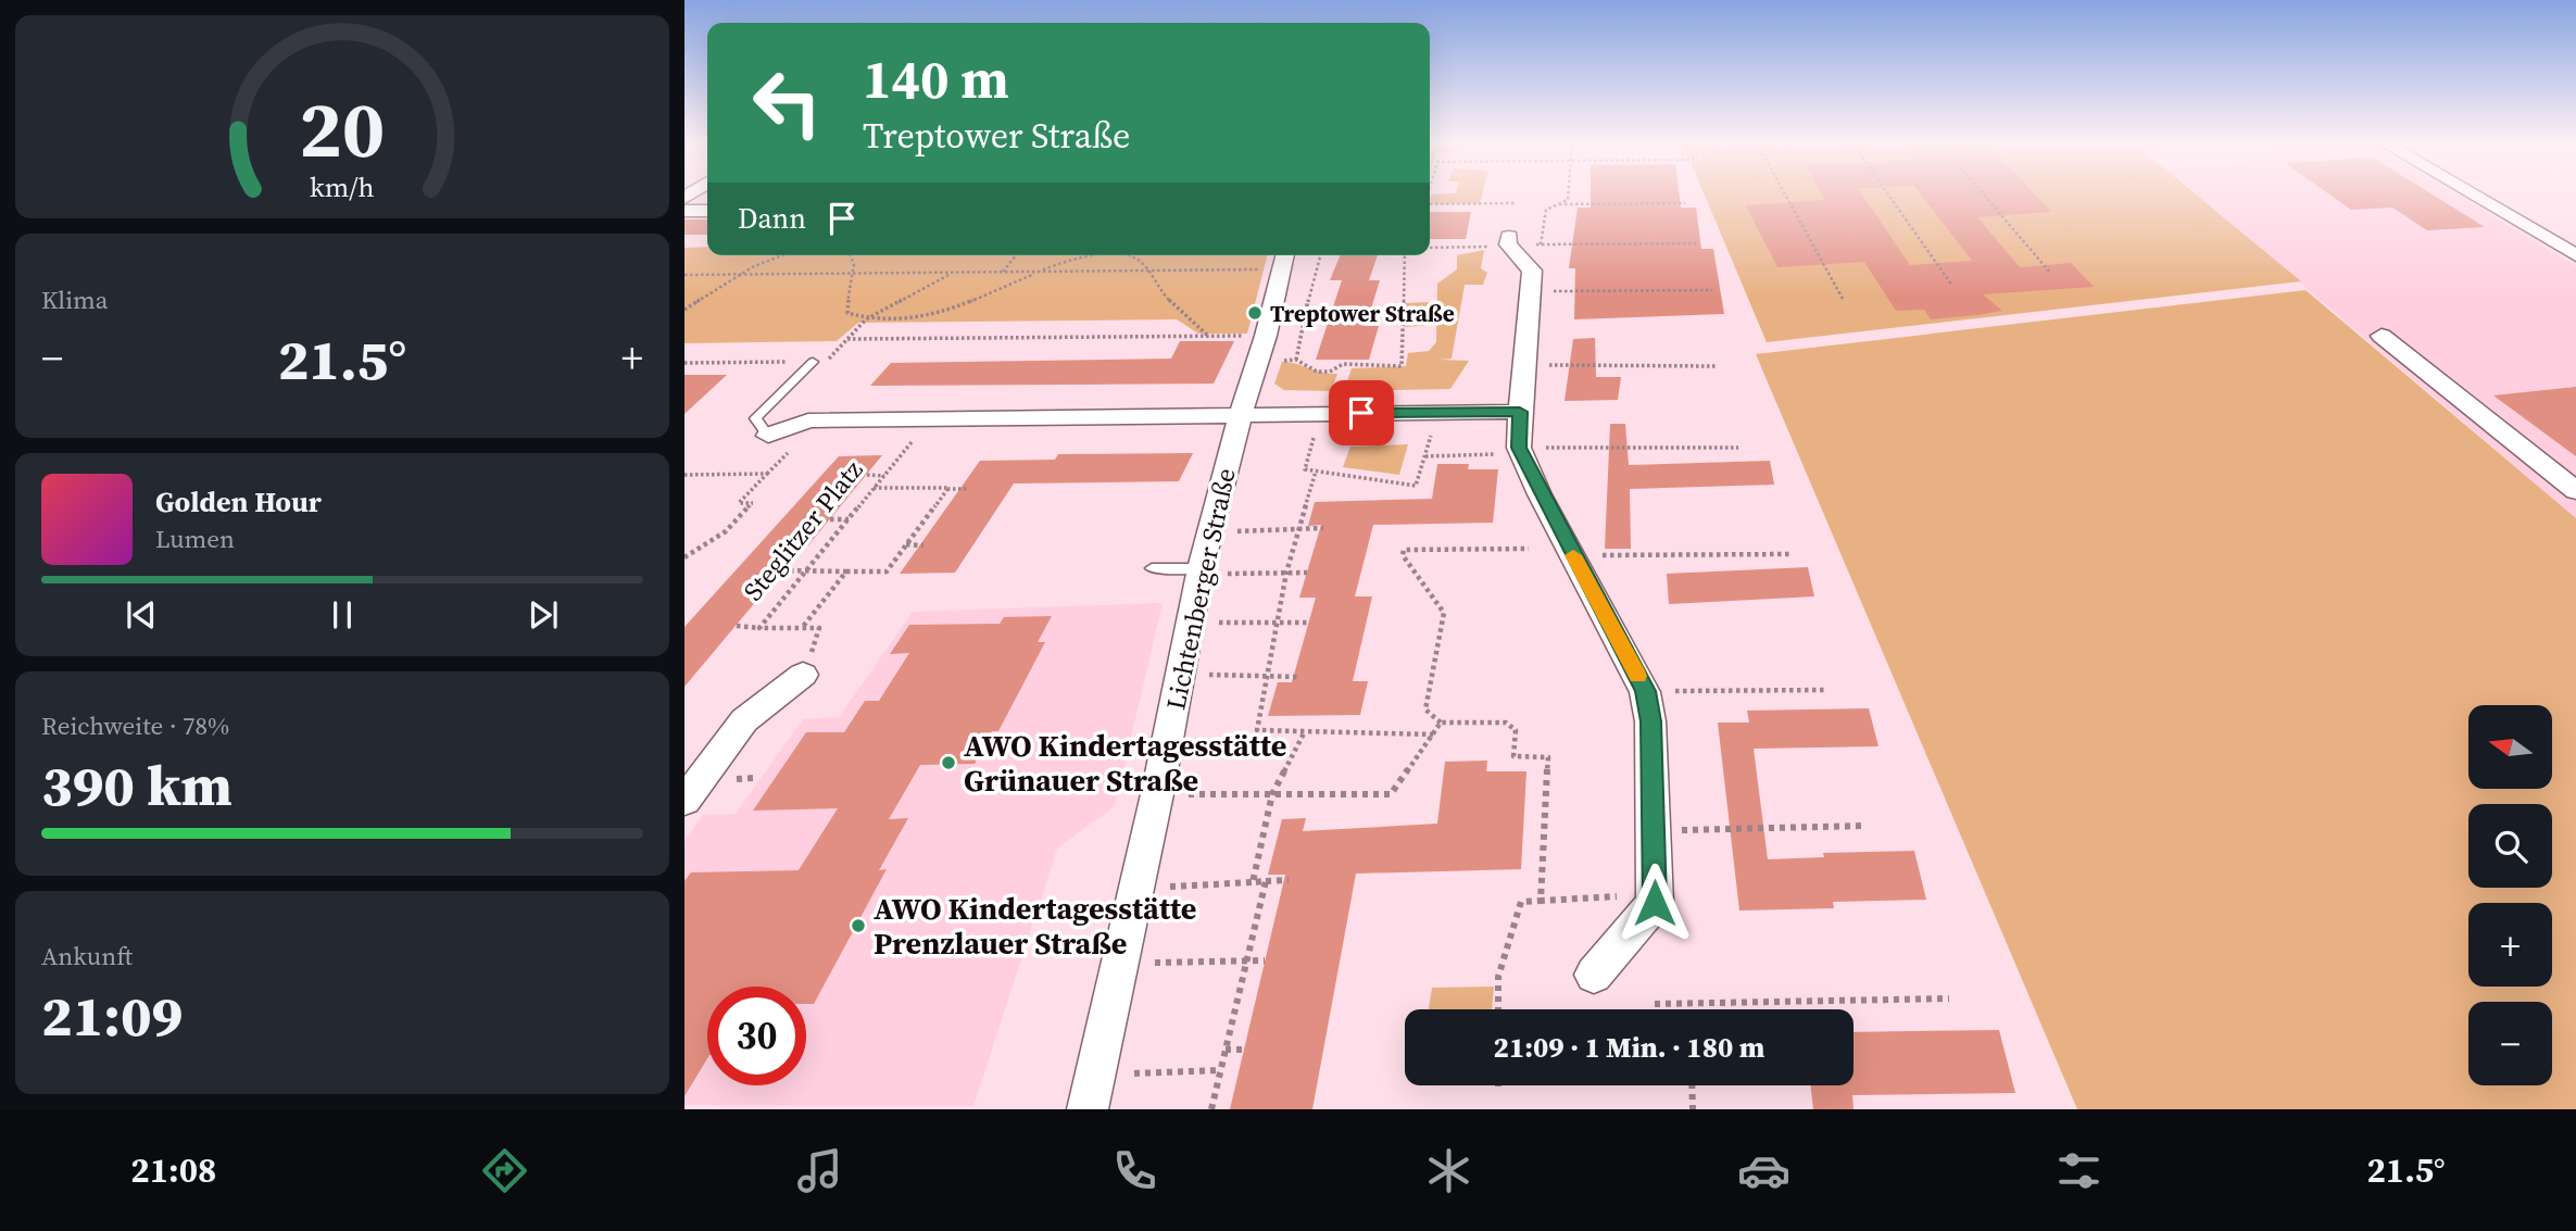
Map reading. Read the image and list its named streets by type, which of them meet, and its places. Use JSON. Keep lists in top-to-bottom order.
{
  "streets": {
    "street": ["Steglitzer Platz", "Lichtenberger Straße"]
  },
  "crossings": [
    ["Steglitzer Platz", "Lichtenberger Straße"]
  ],
  "places": ["Treptower Straße", "AWO Kindertagesstätte Grünauer Straße", "AWO Kindertagesstätte Prenzlauer Straße"],
  "north": "left",
  "page": {
    "turn": ["140 m", "Treptower Straße"],
    "then": "Dann",
    "tile": [
      "Klima",
      ["Reichweite · 78%", "390 km"],
      ["Ankunft", "21:09"]
    ],
    "heat": ["−", "21.5°", "+"],
    "song": ["Golden Hour", "Lumen"],
    "map_buttons": ["+", "−"],
    "limit": "30",
    "trip": "21:09 · 1 Min. · 180 m",
    "tabs": ["21:08", "21.5°"],
    "gauge": ["20", "km/h"]
  }
}
